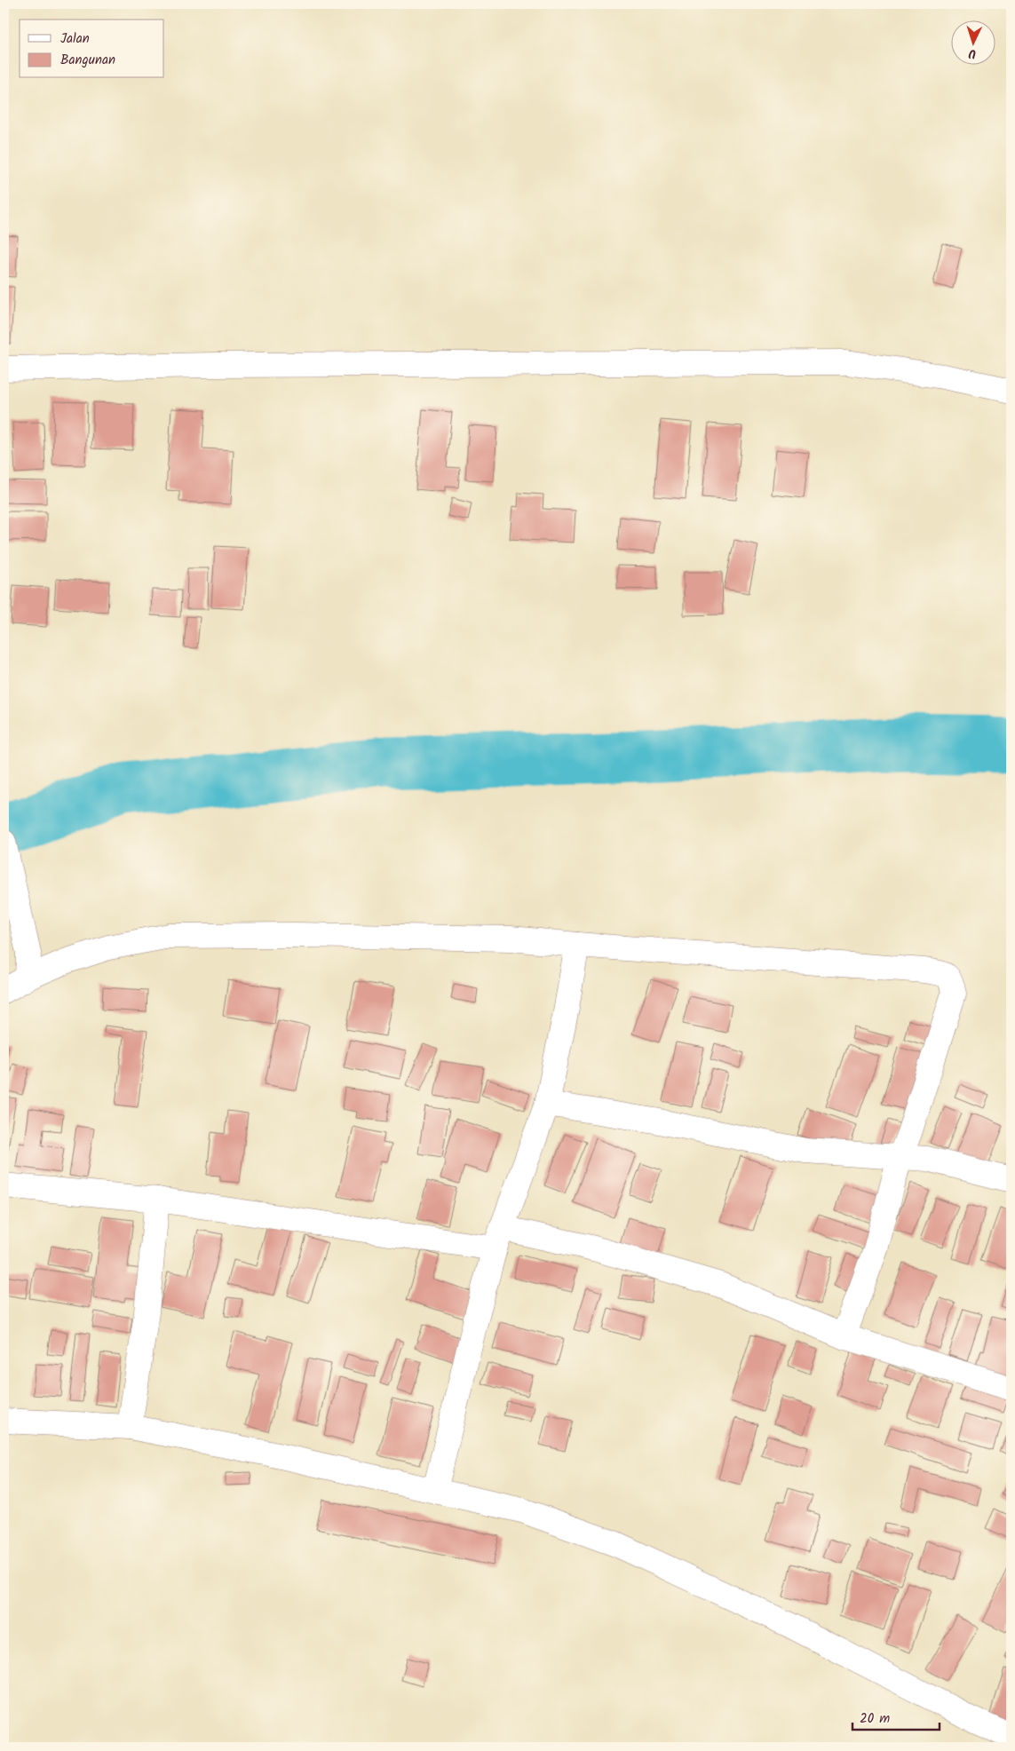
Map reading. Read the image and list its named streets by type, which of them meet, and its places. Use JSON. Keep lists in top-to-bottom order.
{
  "legend": ["Jalan", "Bangunan"],
  "scale_bar": "20 m",
  "north": "bottom"
}
